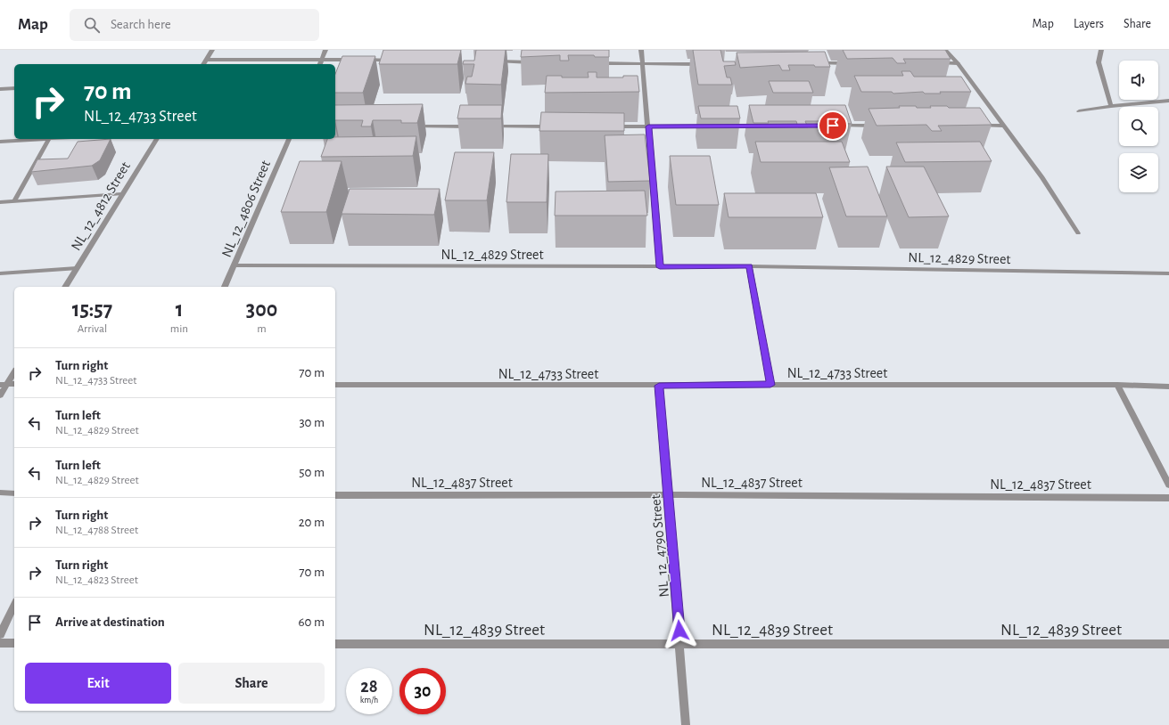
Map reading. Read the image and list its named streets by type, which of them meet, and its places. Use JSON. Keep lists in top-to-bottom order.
{
  "streets": {
    "street": [
      "NL_12_4812 Street",
      "NL_12_4806 Street",
      "NL_12_4829 Street",
      "NL_12_4733 Street",
      "NL_12_4837 Street",
      "NL_12_4790 Street",
      "NL_12_4839 Street"
    ]
  },
  "crossings": [
    ["NL_12_4806 Street", "NL_12_4829 Street"],
    ["NL_12_4733 Street", "NL_12_4790 Street"],
    ["NL_12_4837 Street", "NL_12_4790 Street"],
    ["NL_12_4790 Street", "NL_12_4839 Street"]
  ],
  "page": {
    "header": "Map",
    "search": "Search here",
    "nav": ["Map", "Layers", "Share"],
    "turn": ["70 m", "NL_12_4733 Street"],
    "eta": [
      "15:57",
      "Arrival",
      "1",
      "min",
      "300",
      "m"
    ],
    "list": [
      {
        "name": "Turn right",
        "note": "NL_12_4733 Street",
        "value": "70 m"
      },
      {
        "name": "Turn left",
        "note": "NL_12_4829 Street",
        "value": "30 m"
      },
      {
        "name": "Turn left",
        "note": "NL_12_4829 Street",
        "value": "50 m"
      },
      {
        "name": "Turn right",
        "note": "NL_12_4788 Street",
        "value": "20 m"
      },
      {
        "name": "Turn right",
        "note": "NL_12_4823 Street",
        "value": "70 m"
      },
      {
        "name": "Arrive at destination",
        "value": "60 m"
      }
    ],
    "buttons": ["Exit", "Share"],
    "speed": "28 km/h",
    "limit": "30"
  }
}
